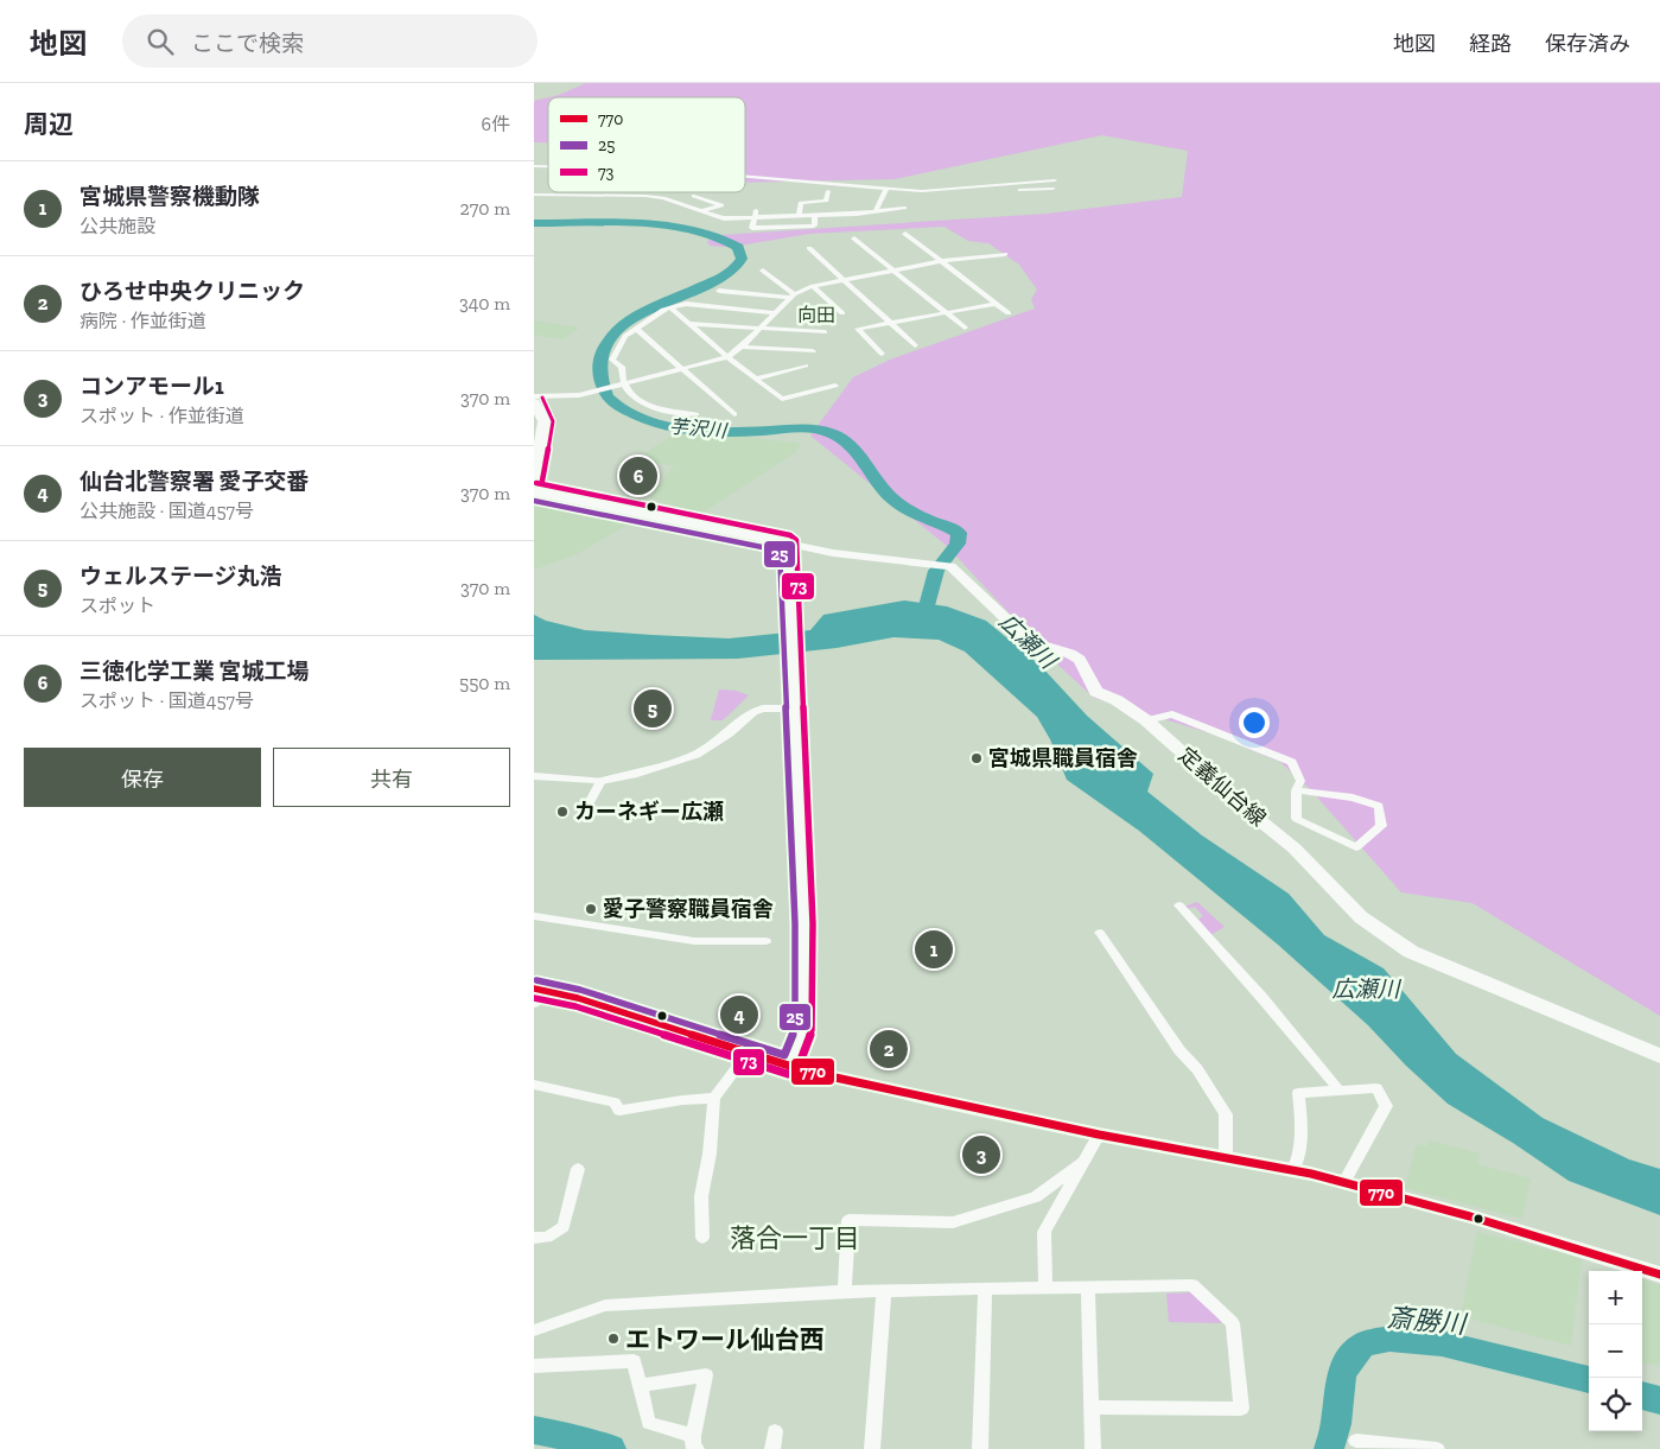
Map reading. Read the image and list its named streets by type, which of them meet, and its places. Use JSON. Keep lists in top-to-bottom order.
{
  "streets": {
    "main road": ["定義仙台線"]
  },
  "districts": ["向田", "落合一丁目"],
  "water": ["芋沢川", "広瀬川", "斎勝川"],
  "places": [
    "宮城県職員宿舎",
    "カーネギー広瀬",
    "愛子警察職員宿舎",
    "エトワール仙台西"
  ],
  "lines": ["transit line 73", "transit line 25", "transit line 770"],
  "legend": ["770", "25", "73"],
  "page": {
    "header": "地図",
    "search": "ここで検索",
    "nav": ["地図", "経路", "保存済み"],
    "heading": ["周辺", "6件"],
    "list": [
      {
        "mark": "1",
        "name": "宮城県警察機動隊",
        "note": "公共施設",
        "value": "270 m"
      },
      {
        "mark": "2",
        "name": "ひろせ中央クリニック",
        "note": "病院 · 作並街道",
        "value": "340 m"
      },
      {
        "mark": "3",
        "name": "コンアモール1",
        "note": "スポット · 作並街道",
        "value": "370 m"
      },
      {
        "mark": "4",
        "name": "仙台北警察署 愛子交番",
        "note": "公共施設 · 国道457号",
        "value": "370 m"
      },
      {
        "mark": "5",
        "name": "ウェルステージ丸浩",
        "note": "スポット",
        "value": "370 m"
      },
      {
        "mark": "6",
        "name": "三徳化学工業 宮城工場",
        "note": "スポット · 国道457号",
        "value": "550 m"
      }
    ],
    "pins": [
      "6",
      "5",
      "1",
      "4",
      "2",
      "3"
    ],
    "buttons": ["保存", "共有"],
    "map_buttons": ["+", "−"]
  }
}
